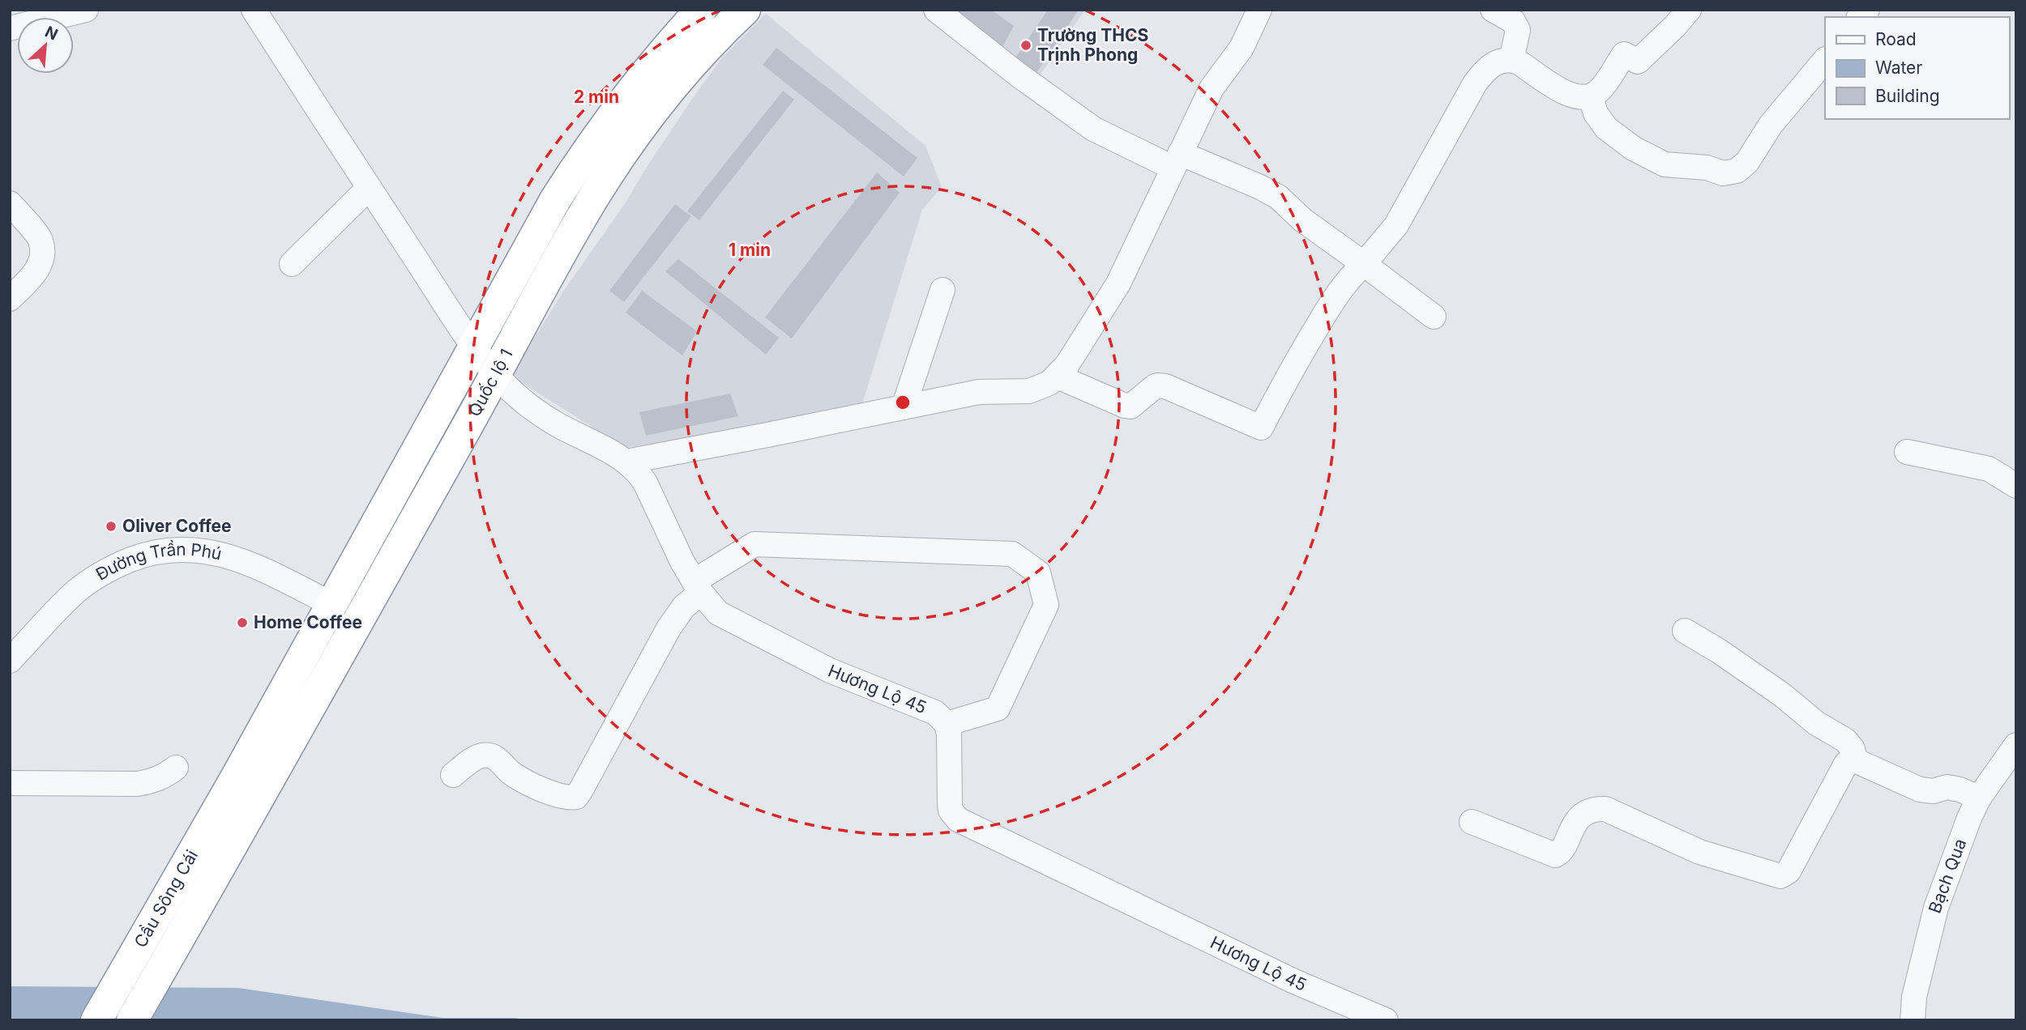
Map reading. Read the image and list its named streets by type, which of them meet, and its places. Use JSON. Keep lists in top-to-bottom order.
{
  "streets": {
    "highway": ["Quốc lộ 1", "Cầu Sông Cái"],
    "street": ["Đường Trần Phú", "Hương Lộ 45", "Bạch Qua"]
  },
  "crossings": [
    ["Quốc lộ 1", "Đường Trần Phú"],
    ["Quốc lộ 1", "Hương Lộ 45"],
    ["Quốc lộ 1", "Cầu Sông Cái"]
  ],
  "places": ["Trường THCS Trịnh Phong", "Oliver Coffee", "Home Coffee"],
  "legend": ["Road", "Water", "Building"],
  "north": "top right",
  "rings": ["2 min", "1 min"]
}
